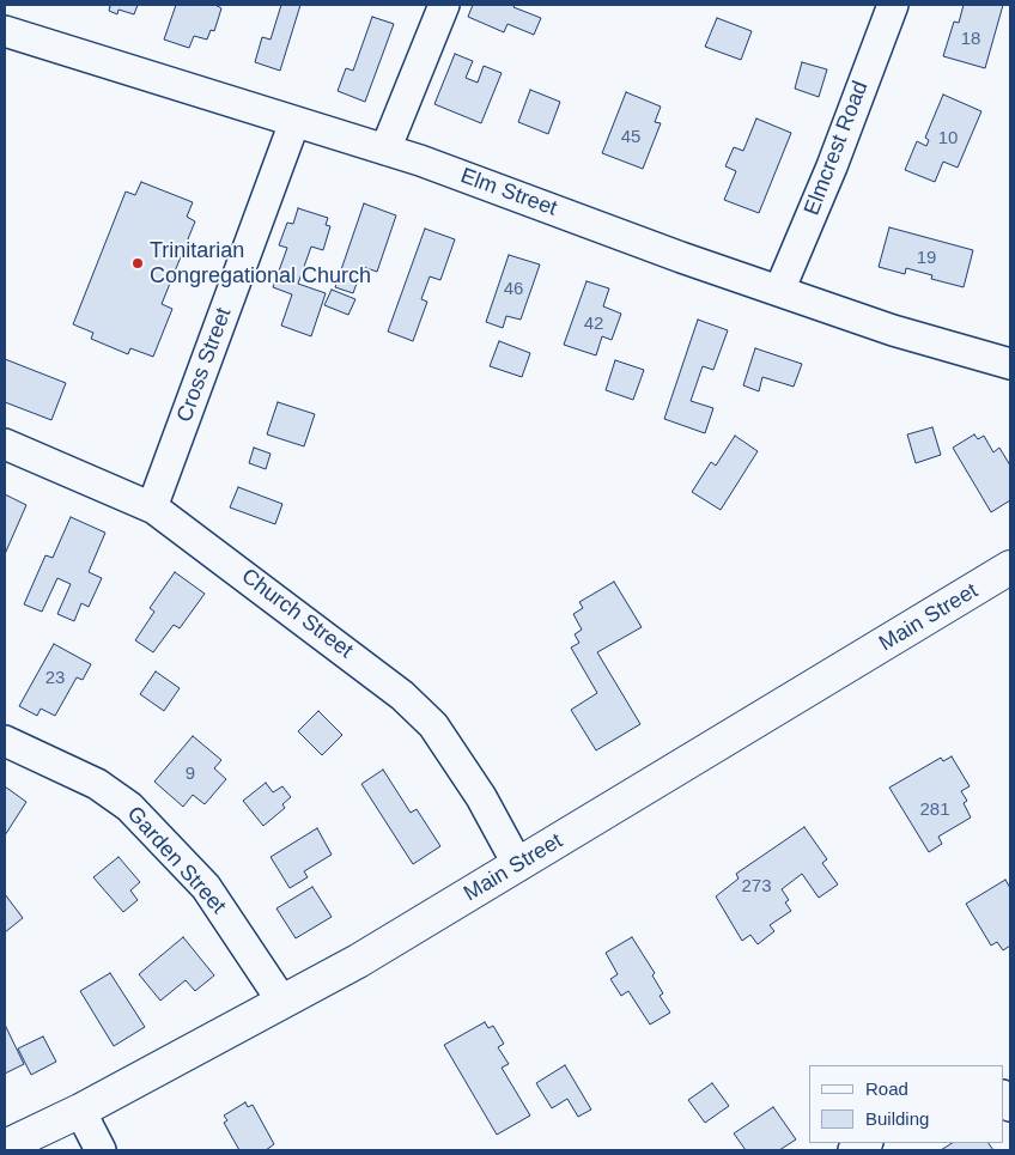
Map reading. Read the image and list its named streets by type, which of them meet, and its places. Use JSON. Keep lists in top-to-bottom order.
{
  "streets": {
    "main road": ["Main Street"],
    "street": [
      "Elmcrest Road",
      "Elm Street",
      "Cross Street",
      "Church Street",
      "Garden Street"
    ]
  },
  "crossings": [
    ["Elmcrest Road", "Elm Street"],
    ["Elm Street", "Cross Street"],
    ["Cross Street", "Church Street"],
    ["Church Street", "Main Street"],
    ["Main Street", "Garden Street"]
  ],
  "places": ["Trinitarian Congregational Church"],
  "house_numbers": [
    "18",
    "45",
    "10",
    "19",
    "46",
    "42",
    "23",
    "9",
    "281",
    "273"
  ],
  "legend": ["Road", "Building"]
}
